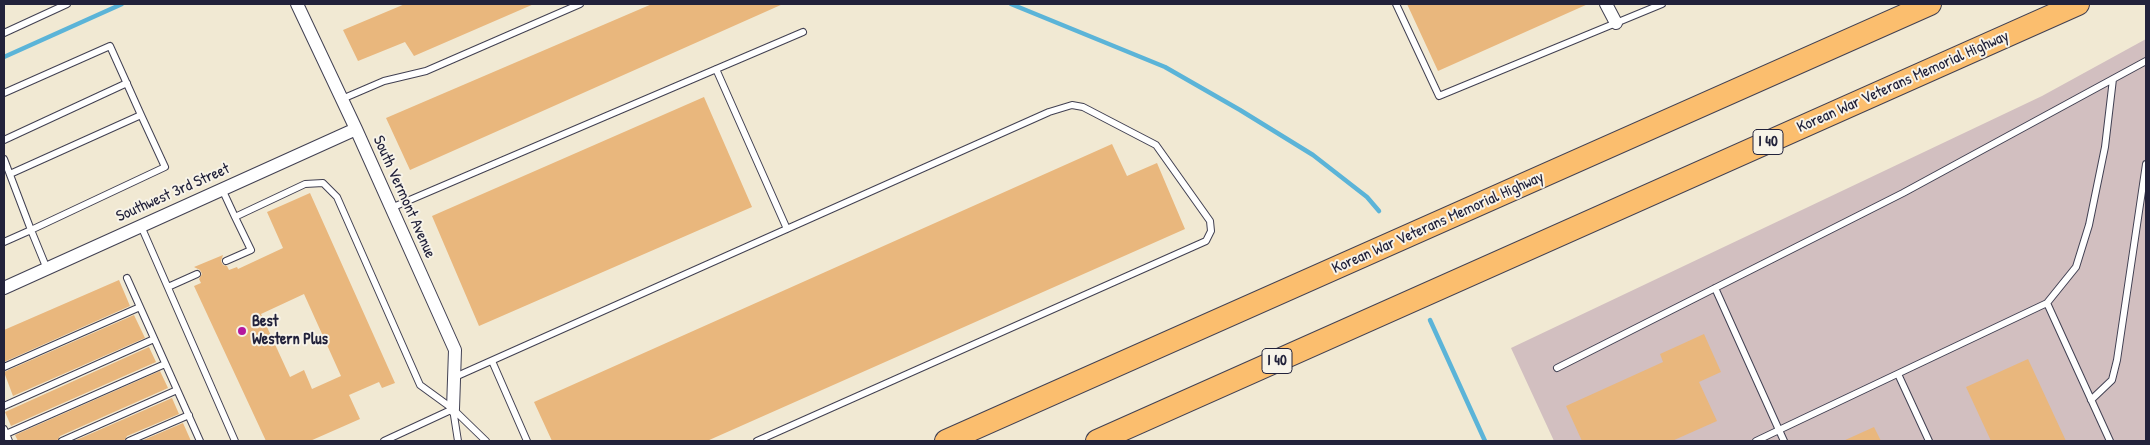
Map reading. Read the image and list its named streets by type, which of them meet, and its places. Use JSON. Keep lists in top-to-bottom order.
{
  "streets": {
    "highway": ["Korean War Veterans Memorial Highway", "I 40"],
    "street": ["Southwest 3rd Street", "South Vermont Avenue"]
  },
  "crossings": [
    ["Southwest 3rd Street", "South Vermont Avenue"]
  ],
  "places": ["Best Western Plus"]
}
